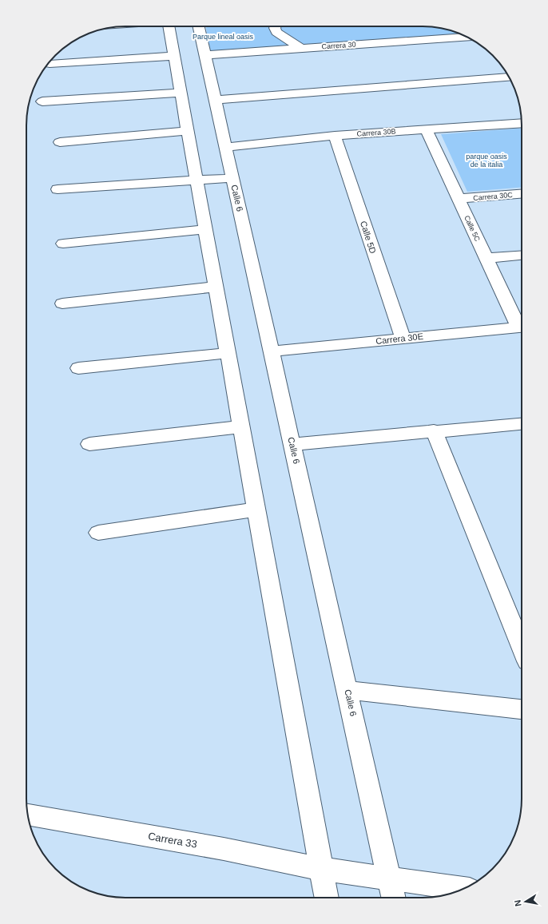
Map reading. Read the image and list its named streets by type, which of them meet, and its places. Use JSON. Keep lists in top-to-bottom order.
{
  "streets": {
    "street": [
      "Carrera 30",
      "Carrera 30B",
      "Carrera 30C",
      "Calle 6",
      "Calle 5C",
      "Calle 5D",
      "Carrera 30E",
      "Carrera 33"
    ]
  },
  "crossings": [
    ["Carrera 30", "Calle 6"],
    ["Carrera 30B", "Calle 6"],
    ["Carrera 30B", "Calle 5C"],
    ["Carrera 30B", "Calle 5D"],
    ["Carrera 30C", "Calle 5C"],
    ["Calle 6", "Carrera 30E"],
    ["Calle 5D", "Carrera 30E"]
  ],
  "parks": ["Parque lineal oasis", "parque oasis de la italia"],
  "north": "left"
}
